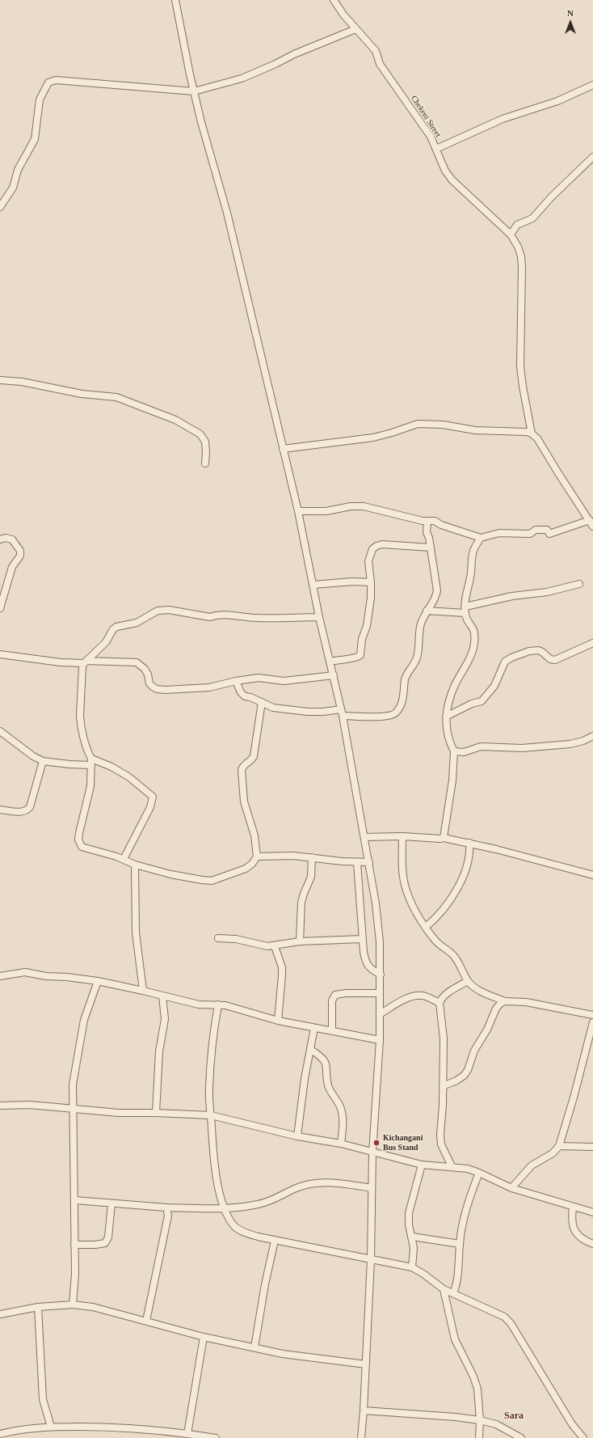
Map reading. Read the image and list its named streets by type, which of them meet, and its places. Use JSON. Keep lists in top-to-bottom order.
{
  "streets": {
    "street": ["Chekeni Street"]
  },
  "districts": ["Sara"],
  "places": ["Kichangani Bus Stand"],
  "north": "top"
}
